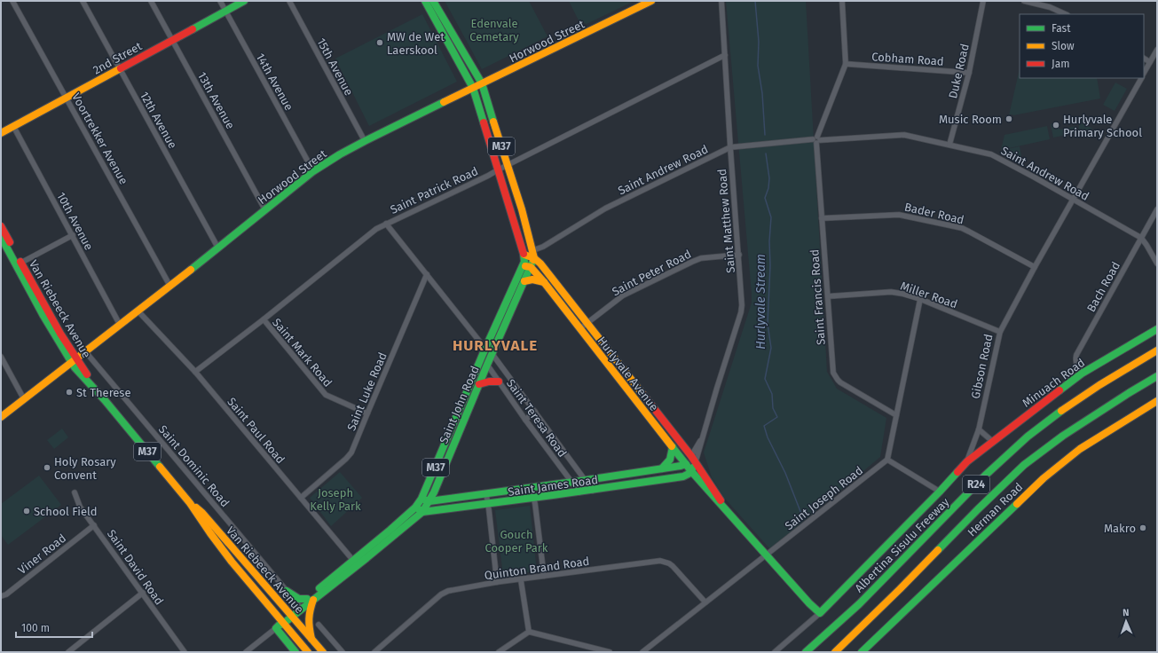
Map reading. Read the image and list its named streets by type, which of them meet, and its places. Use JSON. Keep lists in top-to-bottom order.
{
  "streets": {
    "main road": [
      "Horwood Street",
      "2nd Street",
      "M37",
      "Saint Matthew Road",
      "Van Riebeeck Avenue",
      "Gibson Road",
      "Hurlyvale Avenue",
      "Minuach Road",
      "Saint John Road",
      "R24",
      "Saint James Road",
      "Herman Road",
      "Albertina Sisulu Freeway"
    ],
    "street": [
      "Cobham Road",
      "15th Avenue",
      "Duke Road",
      "14th Avenue",
      "13th Avenue",
      "12th Avenue",
      "Voortrekker Avenue",
      "Saint Andrew Road",
      "Saint Patrick Road",
      "Bader Road",
      "10th Avenue",
      "Saint Peter Road",
      "Bach Road",
      "Miller Road",
      "Saint Francis Road",
      "Saint Mark Road",
      "Saint Luke Road",
      "Saint Teresa Road",
      "Saint Paul Road",
      "Saint Dominic Road",
      "Saint Joseph Road",
      "Viner Road",
      "Saint David Road",
      "Quinton Brand Road"
    ]
  },
  "crossings": [
    ["Horwood Street", "15th Avenue"],
    ["Horwood Street", "14th Avenue"],
    ["Horwood Street", "13th Avenue"],
    ["Horwood Street", "12th Avenue"],
    ["Horwood Street", "Voortrekker Avenue"],
    ["Horwood Street", "M37"],
    ["Horwood Street", "10th Avenue"],
    ["Horwood Street", "Van Riebeeck Avenue"],
    ["Horwood Street", "Hurlyvale Avenue"],
    ["Horwood Street", "Saint Paul Road"],
    ["Horwood Street", "Saint Dominic Road"],
    ["2nd Street", "14th Avenue"],
    ["2nd Street", "13th Avenue"],
    ["2nd Street", "12th Avenue"],
    ["2nd Street", "Voortrekker Avenue"],
    ["2nd Street", "10th Avenue"],
    ["Cobham Road", "Duke Road"],
    ["Duke Road", "Saint Andrew Road"],
    ["M37", "Saint Patrick Road"],
    ["M37", "Hurlyvale Avenue"],
    ["M37", "Saint John Road"],
    ["Saint Andrew Road", "Saint Matthew Road"],
    ["Saint Andrew Road", "Bach Road"],
    ["Saint Andrew Road", "Saint Francis Road"],
    ["Saint Andrew Road", "Gibson Road"],
    ["Saint Andrew Road", "Hurlyvale Avenue"],
    ["Saint Andrew Road", "Saint John Road"],
    ["Saint Patrick Road", "Saint Matthew Road"],
    ["Saint Patrick Road", "Saint Mark Road"],
    ["Saint Patrick Road", "Hurlyvale Avenue"],
    ["Saint Patrick Road", "Saint Teresa Road"],
    ["Saint Patrick Road", "Saint Paul Road"],
    ["Bader Road", "Saint Francis Road"],
    ["Bader Road", "Gibson Road"],
    ["Saint Matthew Road", "Saint Peter Road"],
    ["Saint Matthew Road", "Hurlyvale Avenue"],
    ["Saint Matthew Road", "Saint James Road"],
    ["Saint Peter Road", "Hurlyvale Avenue"],
    ["Bach Road", "Minuach Road"],
    ["Miller Road", "Saint Francis Road"],
    ["Miller Road", "Gibson Road"],
    ["Van Riebeeck Avenue", "Saint John Road"],
    ["Saint Mark Road", "Saint Luke Road"],
    ["Gibson Road", "Hurlyvale Avenue"],
    ["Gibson Road", "Minuach Road"],
    ["Hurlyvale Avenue", "Saint John Road"],
    ["Hurlyvale Avenue", "Saint James Road"],
    ["Hurlyvale Avenue", "Saint Joseph Road"],
    ["Saint Luke Road", "Saint Teresa Road"],
    ["Saint Luke Road", "Saint Paul Road"],
    ["Saint John Road", "Saint Teresa Road"],
    ["Saint John Road", "Saint Paul Road"],
    ["Saint John Road", "Saint Dominic Road"],
    ["Saint John Road", "Saint James Road"],
    ["Saint Teresa Road", "Saint James Road"],
    ["Saint Joseph Road", "Quinton Brand Road"],
    ["Viner Road", "Saint David Road"]
  ],
  "districts": ["HURLYVALE"],
  "water": ["Hurlyvale Stream"],
  "parks": ["Edenvale Cemetary", "Joseph Kelly Park", "Gouch Cooper Park"],
  "places": [
    "MW de Wet Laerskool",
    "Music Room",
    "Hurlyvale Primary School",
    "St Therese",
    "Holy Rosary Convent",
    "School Field",
    "Makro"
  ],
  "legend": ["Fast", "Slow", "Jam"],
  "scale_bar": "100 m",
  "north": "top"
}
